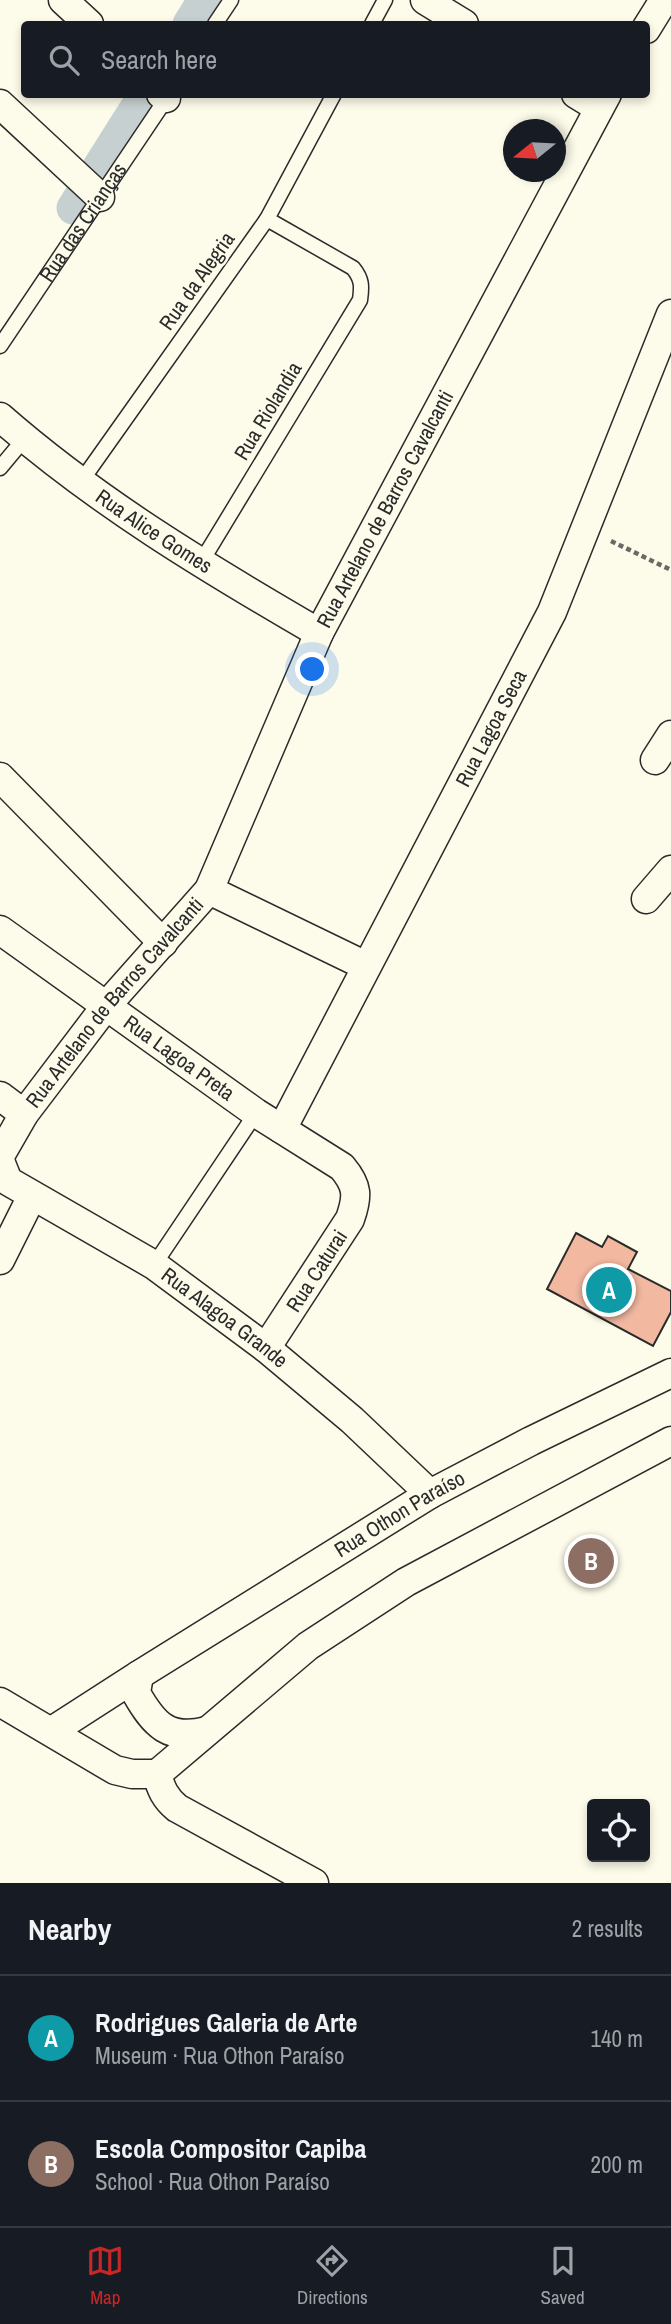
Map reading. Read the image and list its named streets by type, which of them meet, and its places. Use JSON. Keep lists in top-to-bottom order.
{
  "streets": {
    "street": [
      "Rua Artelano de Barros Cavalcanti",
      "Rua Alice Gomes",
      "Rua Lagoa Seca",
      "Rua Lagoa Preta",
      "Rua Caturai",
      "Rua Alagoa Grande",
      "Rua Othon Paraíso"
    ],
    "lane": ["Rua das Crianças", "Rua da Alegria", "Rua Riolandia"]
  },
  "crossings": [
    ["Rua da Alegria", "Rua Riolandia"],
    ["Rua da Alegria", "Rua Alice Gomes"],
    ["Rua Riolandia", "Rua Alice Gomes"],
    ["Rua Artelano de Barros Cavalcanti", "Rua Alice Gomes"],
    ["Rua Artelano de Barros Cavalcanti", "Rua Lagoa Preta"],
    ["Rua Artelano de Barros Cavalcanti", "Rua Alagoa Grande"],
    ["Rua Lagoa Seca", "Rua Lagoa Preta"],
    ["Rua Lagoa Preta", "Rua Caturai"],
    ["Rua Caturai", "Rua Alagoa Grande"],
    ["Rua Alagoa Grande", "Rua Othon Paraíso"]
  ],
  "north": "left",
  "page": {
    "search": "Search here",
    "pins": ["A", "B"],
    "heading": ["Nearby", "2 results"],
    "list": [
      {
        "mark": "A",
        "name": "Rodrigues Galeria de Arte",
        "note": "Museum · Rua Othon Paraíso",
        "value": "140 m"
      },
      {
        "mark": "B",
        "name": "Escola Compositor Capiba",
        "note": "School · Rua Othon Paraíso",
        "value": "200 m"
      }
    ],
    "nav": ["Map", "Directions", "Saved"]
  }
}
